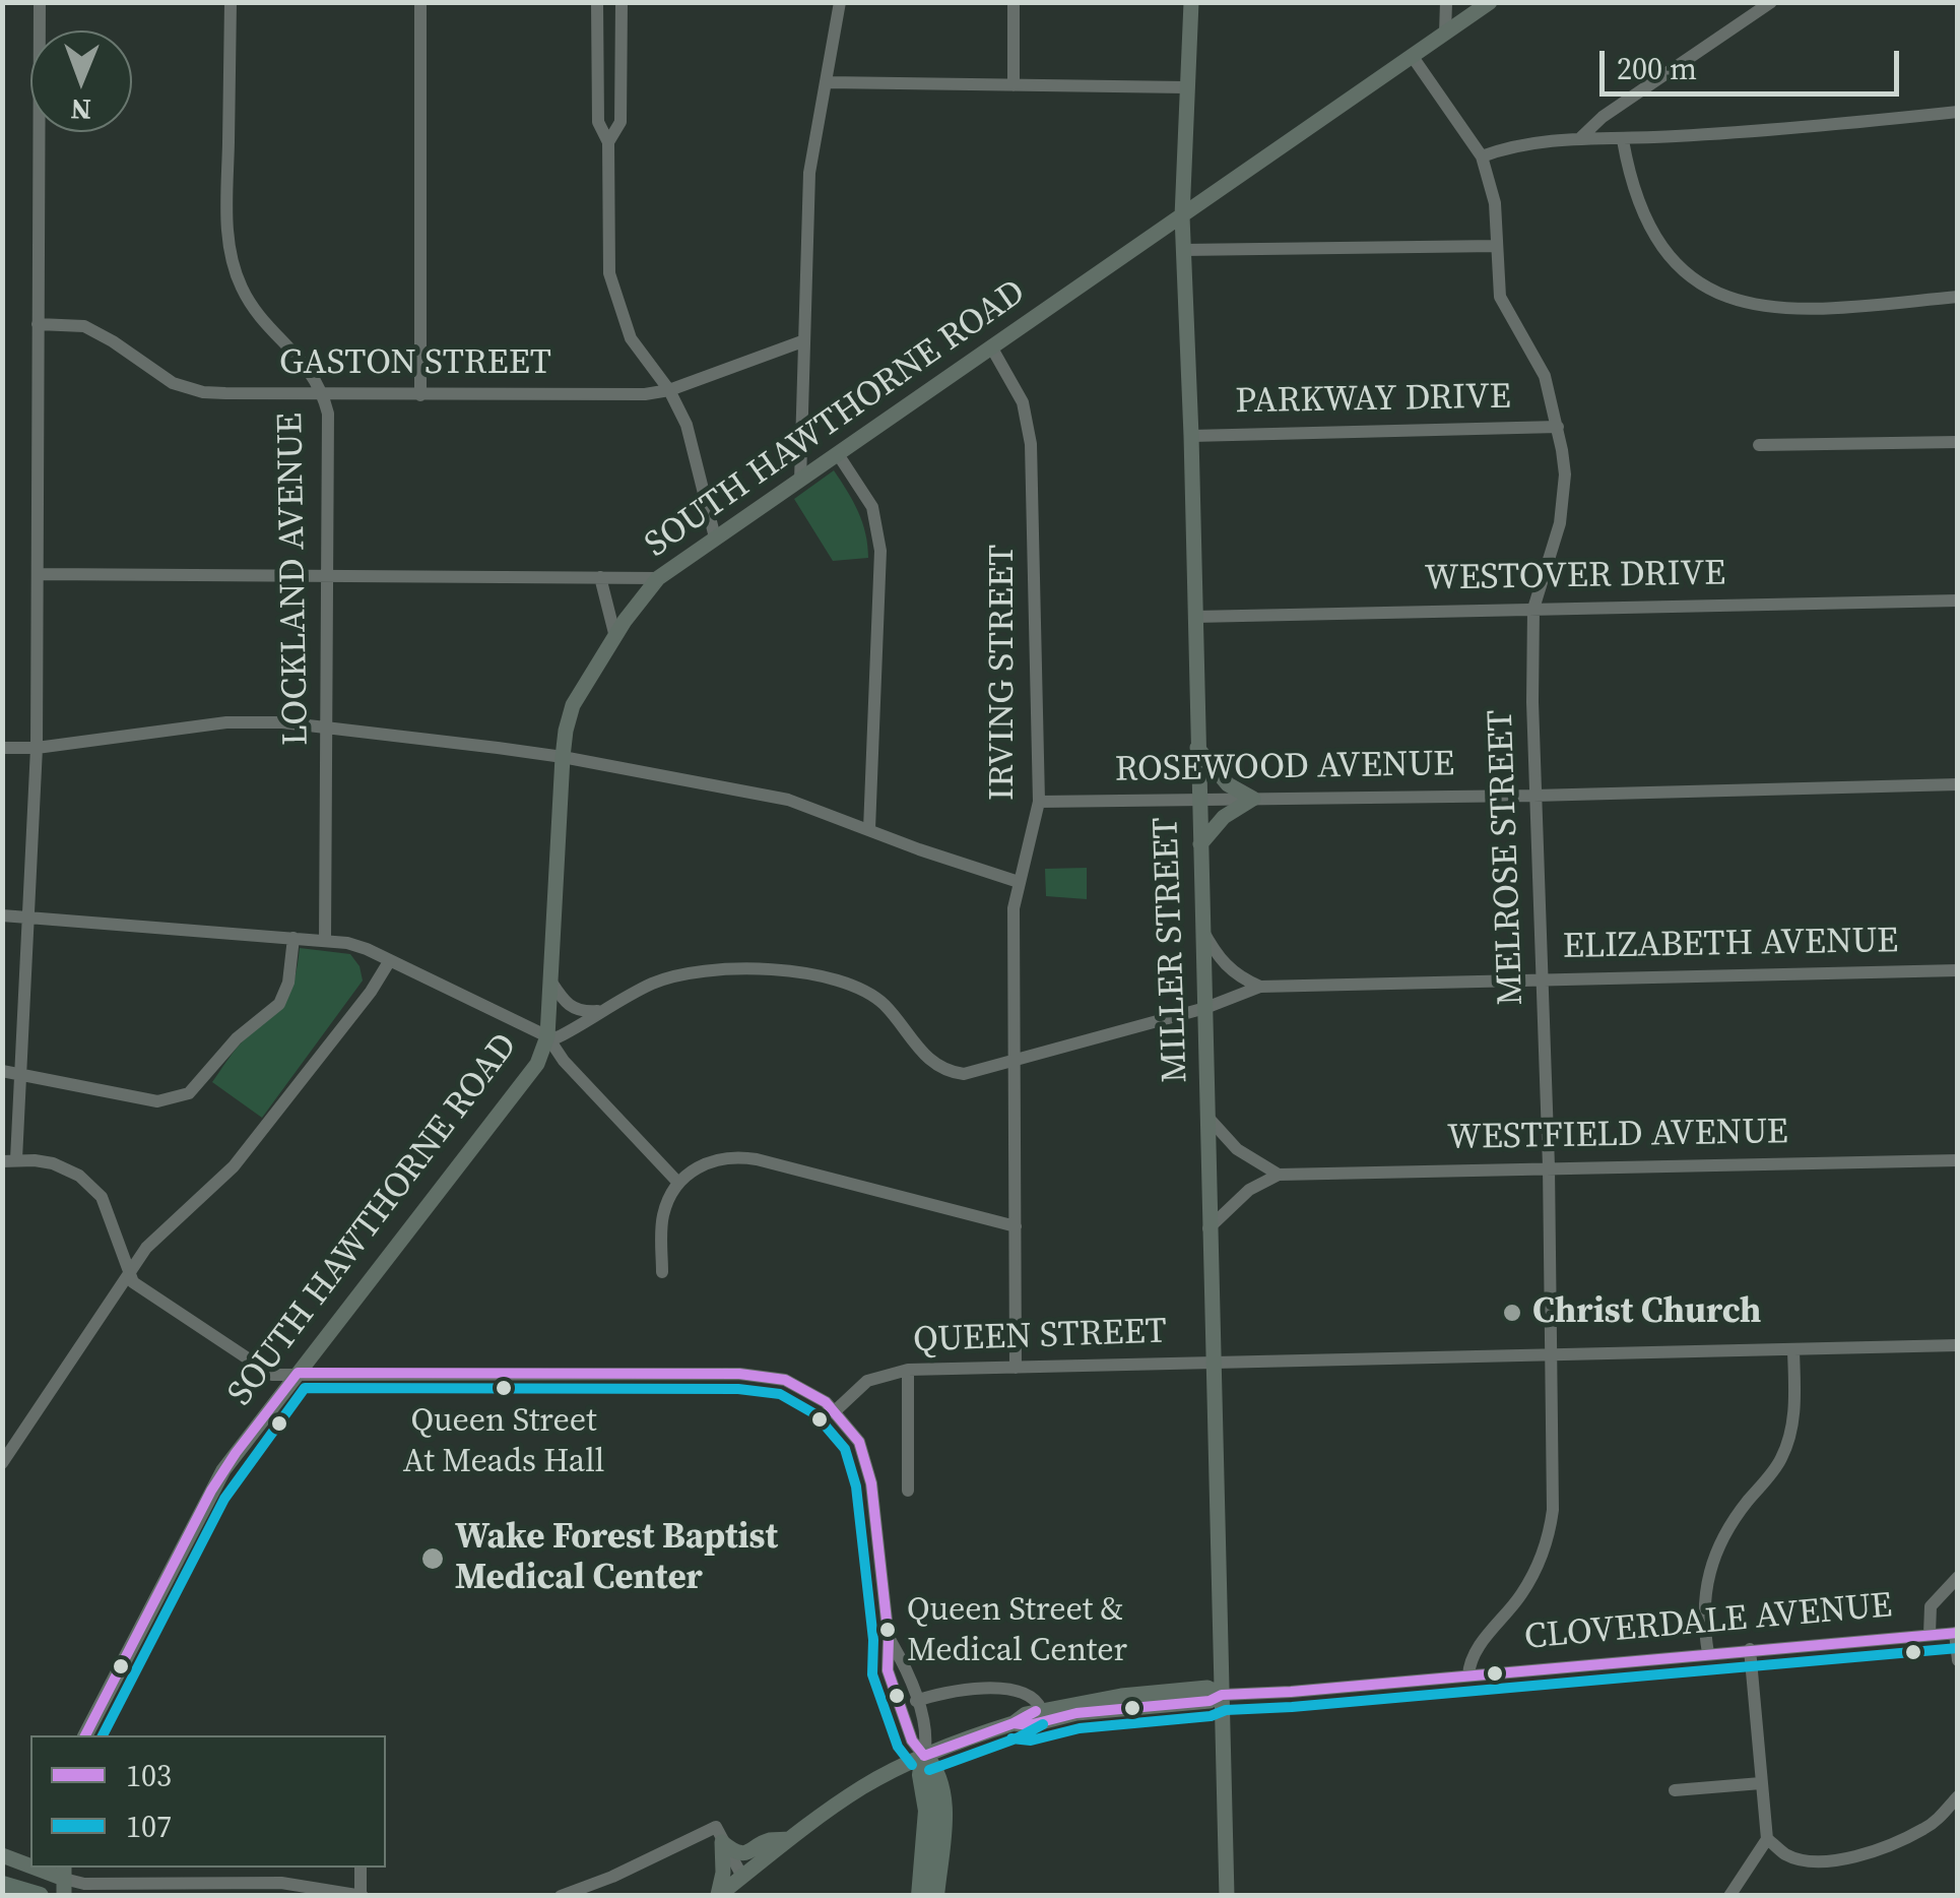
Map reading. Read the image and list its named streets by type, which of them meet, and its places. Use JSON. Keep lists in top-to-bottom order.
{
  "streets": {
    "main road": ["SOUTH HAWTHORNE ROAD", "MILLER STREET", "CLOVERDALE AVENUE"],
    "street": [
      "GASTON STREET",
      "PARKWAY DRIVE",
      "WESTOVER DRIVE",
      "LOCKLAND AVENUE",
      "IRVING STREET",
      "ROSEWOOD AVENUE",
      "MELROSE STREET",
      "ELIZABETH AVENUE",
      "WESTFIELD AVENUE",
      "QUEEN STREET"
    ]
  },
  "crossings": [
    ["GASTON STREET", "LOCKLAND AVENUE"],
    ["PARKWAY DRIVE", "MELROSE STREET"],
    ["PARKWAY DRIVE", "MILLER STREET"],
    ["SOUTH HAWTHORNE ROAD", "IRVING STREET"],
    ["SOUTH HAWTHORNE ROAD", "MELROSE STREET"],
    ["SOUTH HAWTHORNE ROAD", "ELIZABETH AVENUE"],
    ["SOUTH HAWTHORNE ROAD", "MILLER STREET"],
    ["WESTOVER DRIVE", "MELROSE STREET"],
    ["WESTOVER DRIVE", "MILLER STREET"],
    ["IRVING STREET", "ROSEWOOD AVENUE"],
    ["IRVING STREET", "ELIZABETH AVENUE"],
    ["IRVING STREET", "QUEEN STREET"],
    ["ROSEWOOD AVENUE", "MELROSE STREET"],
    ["ROSEWOOD AVENUE", "MILLER STREET"],
    ["MELROSE STREET", "ELIZABETH AVENUE"],
    ["MELROSE STREET", "WESTFIELD AVENUE"],
    ["MELROSE STREET", "QUEEN STREET"],
    ["MELROSE STREET", "CLOVERDALE AVENUE"],
    ["ELIZABETH AVENUE", "MILLER STREET"],
    ["MILLER STREET", "QUEEN STREET"],
    ["MILLER STREET", "CLOVERDALE AVENUE"]
  ],
  "places": [
    "Christ Church",
    "Queen Street At Meads Hall",
    "Wake Forest Baptist Medical Center",
    "Queen Street & Medical Center"
  ],
  "lines": ["transit line 103", "transit line 107"],
  "legend": ["103", "107"],
  "scale_bar": "200 m",
  "north": "bottom"
}
